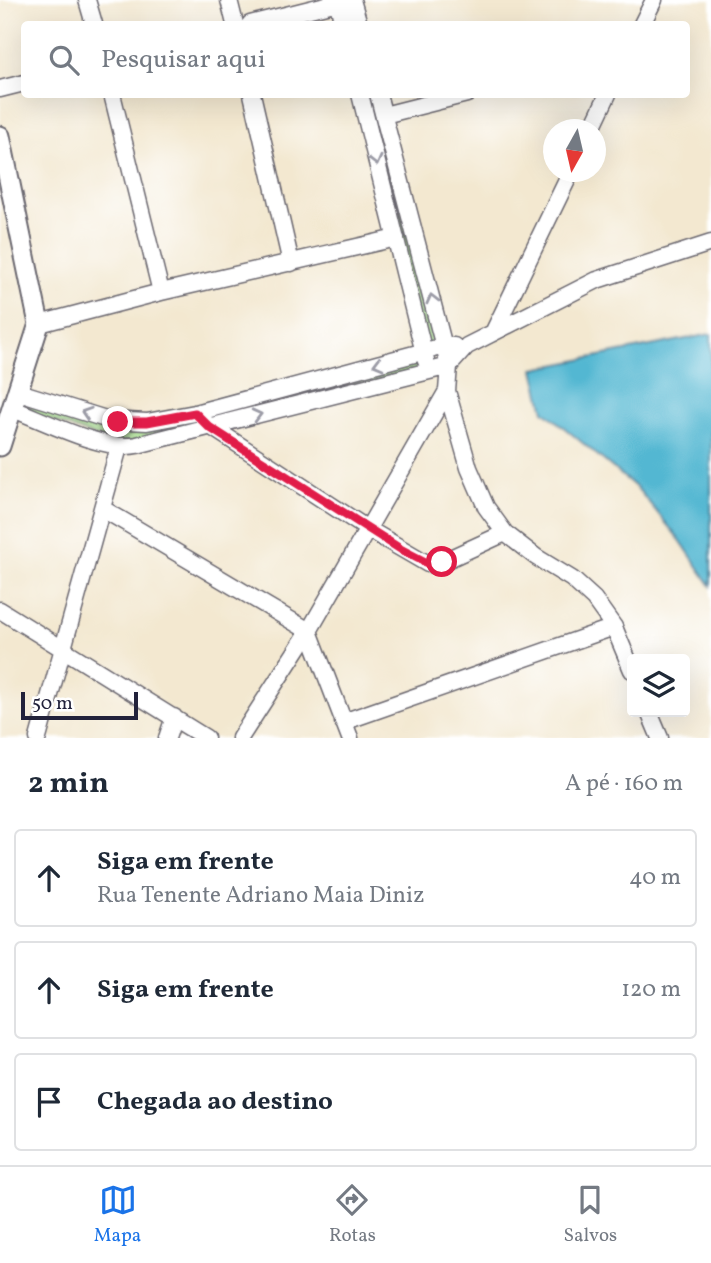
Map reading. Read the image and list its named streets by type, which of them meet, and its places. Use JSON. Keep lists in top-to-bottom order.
{
  "scale_bar": "50 m",
  "north": "bottom",
  "page": {
    "search": "Pesquisar aqui",
    "scale": "50 m",
    "heading": ["2 min", "A pé · 160 m"],
    "list": [
      ["Siga em frente", "Rua Tenente Adriano Maia Diniz", "40 m"],
      ["Siga em frente", "120 m"],
      "Chegada ao destino"
    ],
    "nav": ["Mapa", "Rotas", "Salvos"]
  }
}
